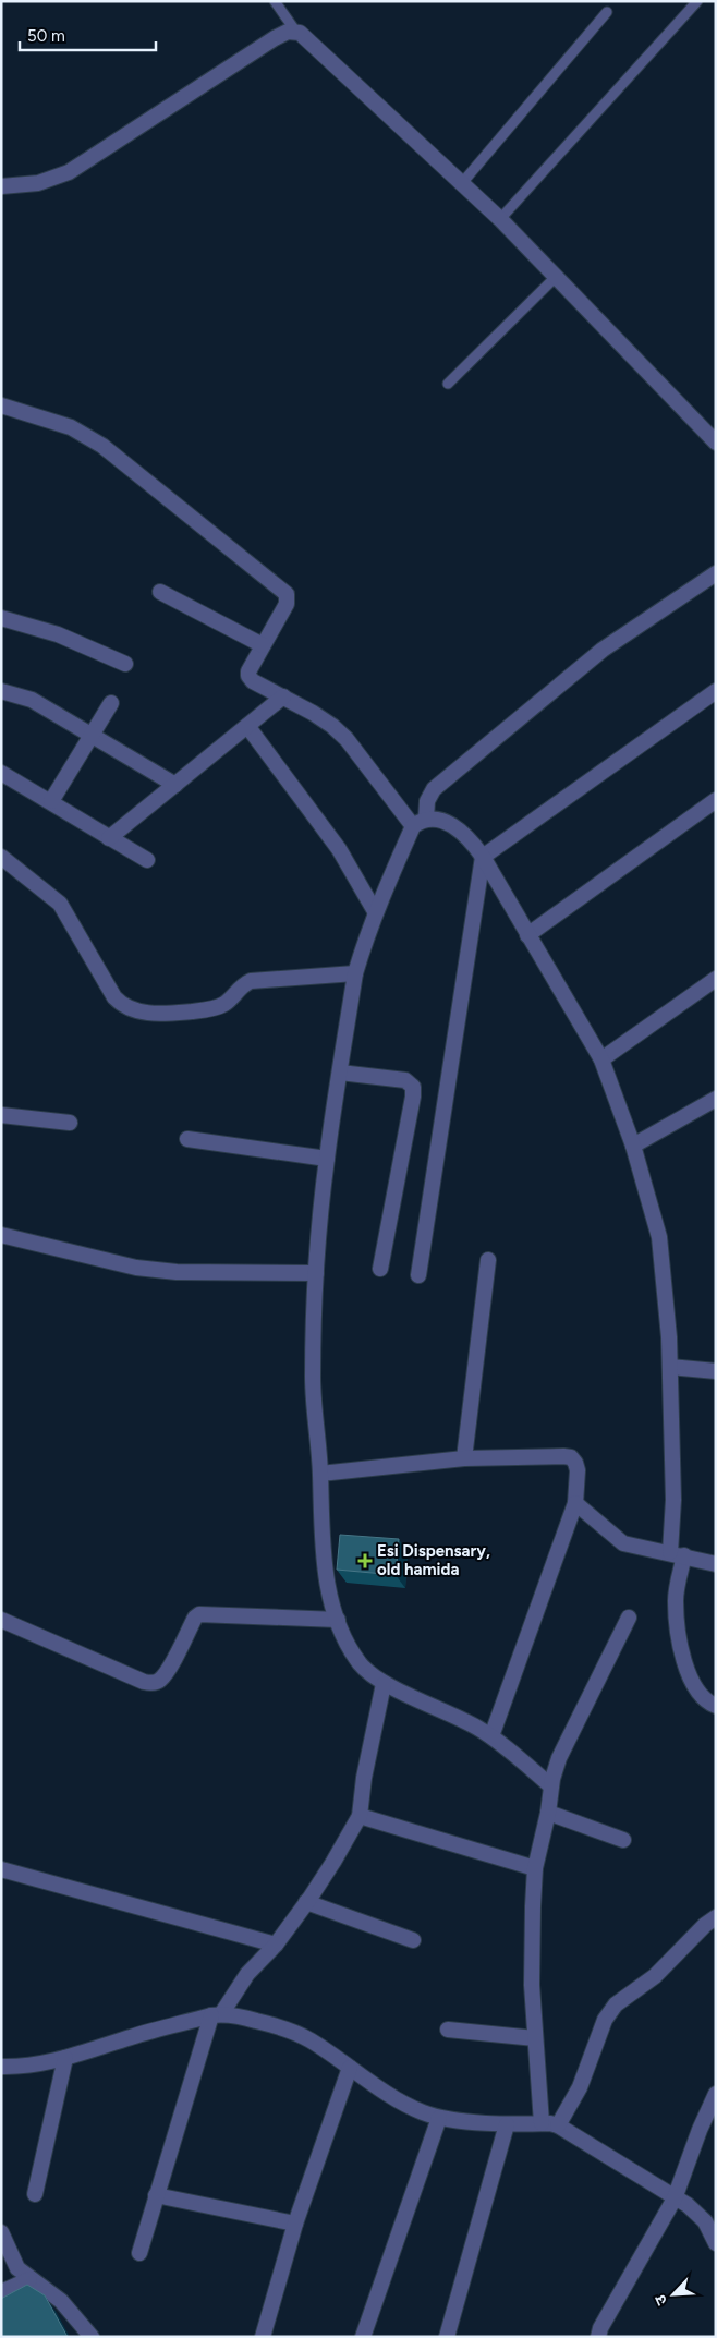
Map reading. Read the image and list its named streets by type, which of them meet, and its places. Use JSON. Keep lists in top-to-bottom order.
{
  "places": {
    "health": ["Esi Dispensary, old hamida"]
  },
  "scale_bar": "50 m",
  "north": "bottom left"
}
